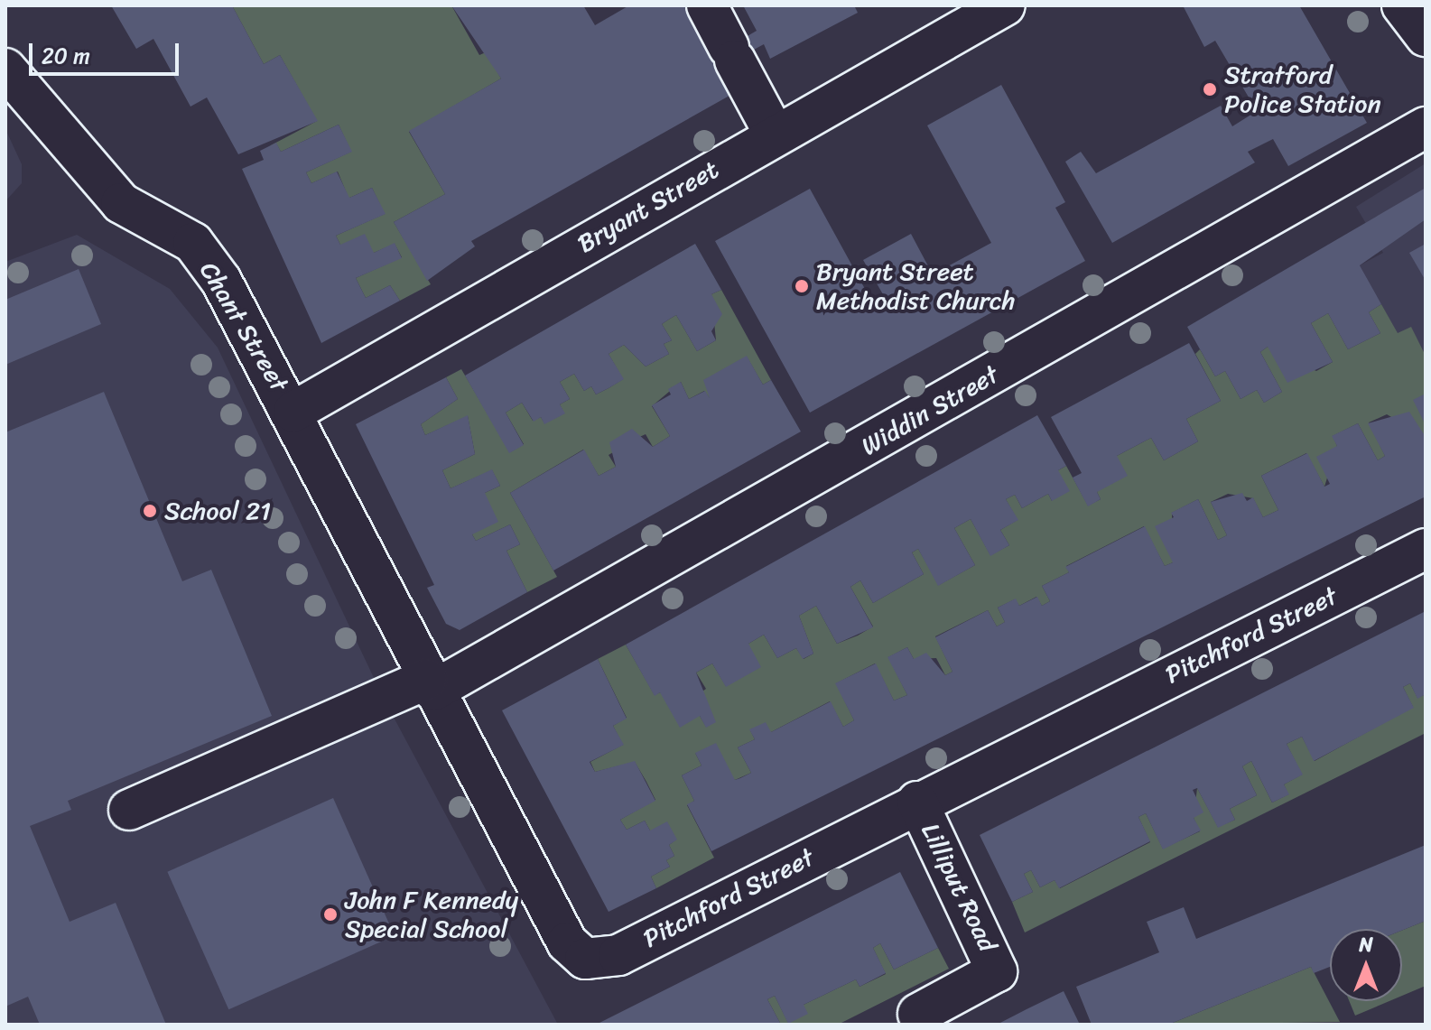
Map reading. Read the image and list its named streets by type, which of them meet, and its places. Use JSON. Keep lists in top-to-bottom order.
{
  "streets": {
    "street": [
      "Bryant Street",
      "Chant Street",
      "Widdin Street",
      "Pitchford Street",
      "Lilliput Road"
    ]
  },
  "crossings": [
    ["Bryant Street", "Chant Street"],
    ["Bryant Street", "Pitchford Street"],
    ["Chant Street", "Pitchford Street"],
    ["Widdin Street", "Pitchford Street"],
    ["Pitchford Street", "Lilliput Road"]
  ],
  "places": [
    "Stratford Police Station",
    "Bryant Street Methodist Church",
    "School 21",
    "John F Kennedy Special School"
  ],
  "scale_bar": "20 m",
  "north": "top"
}
